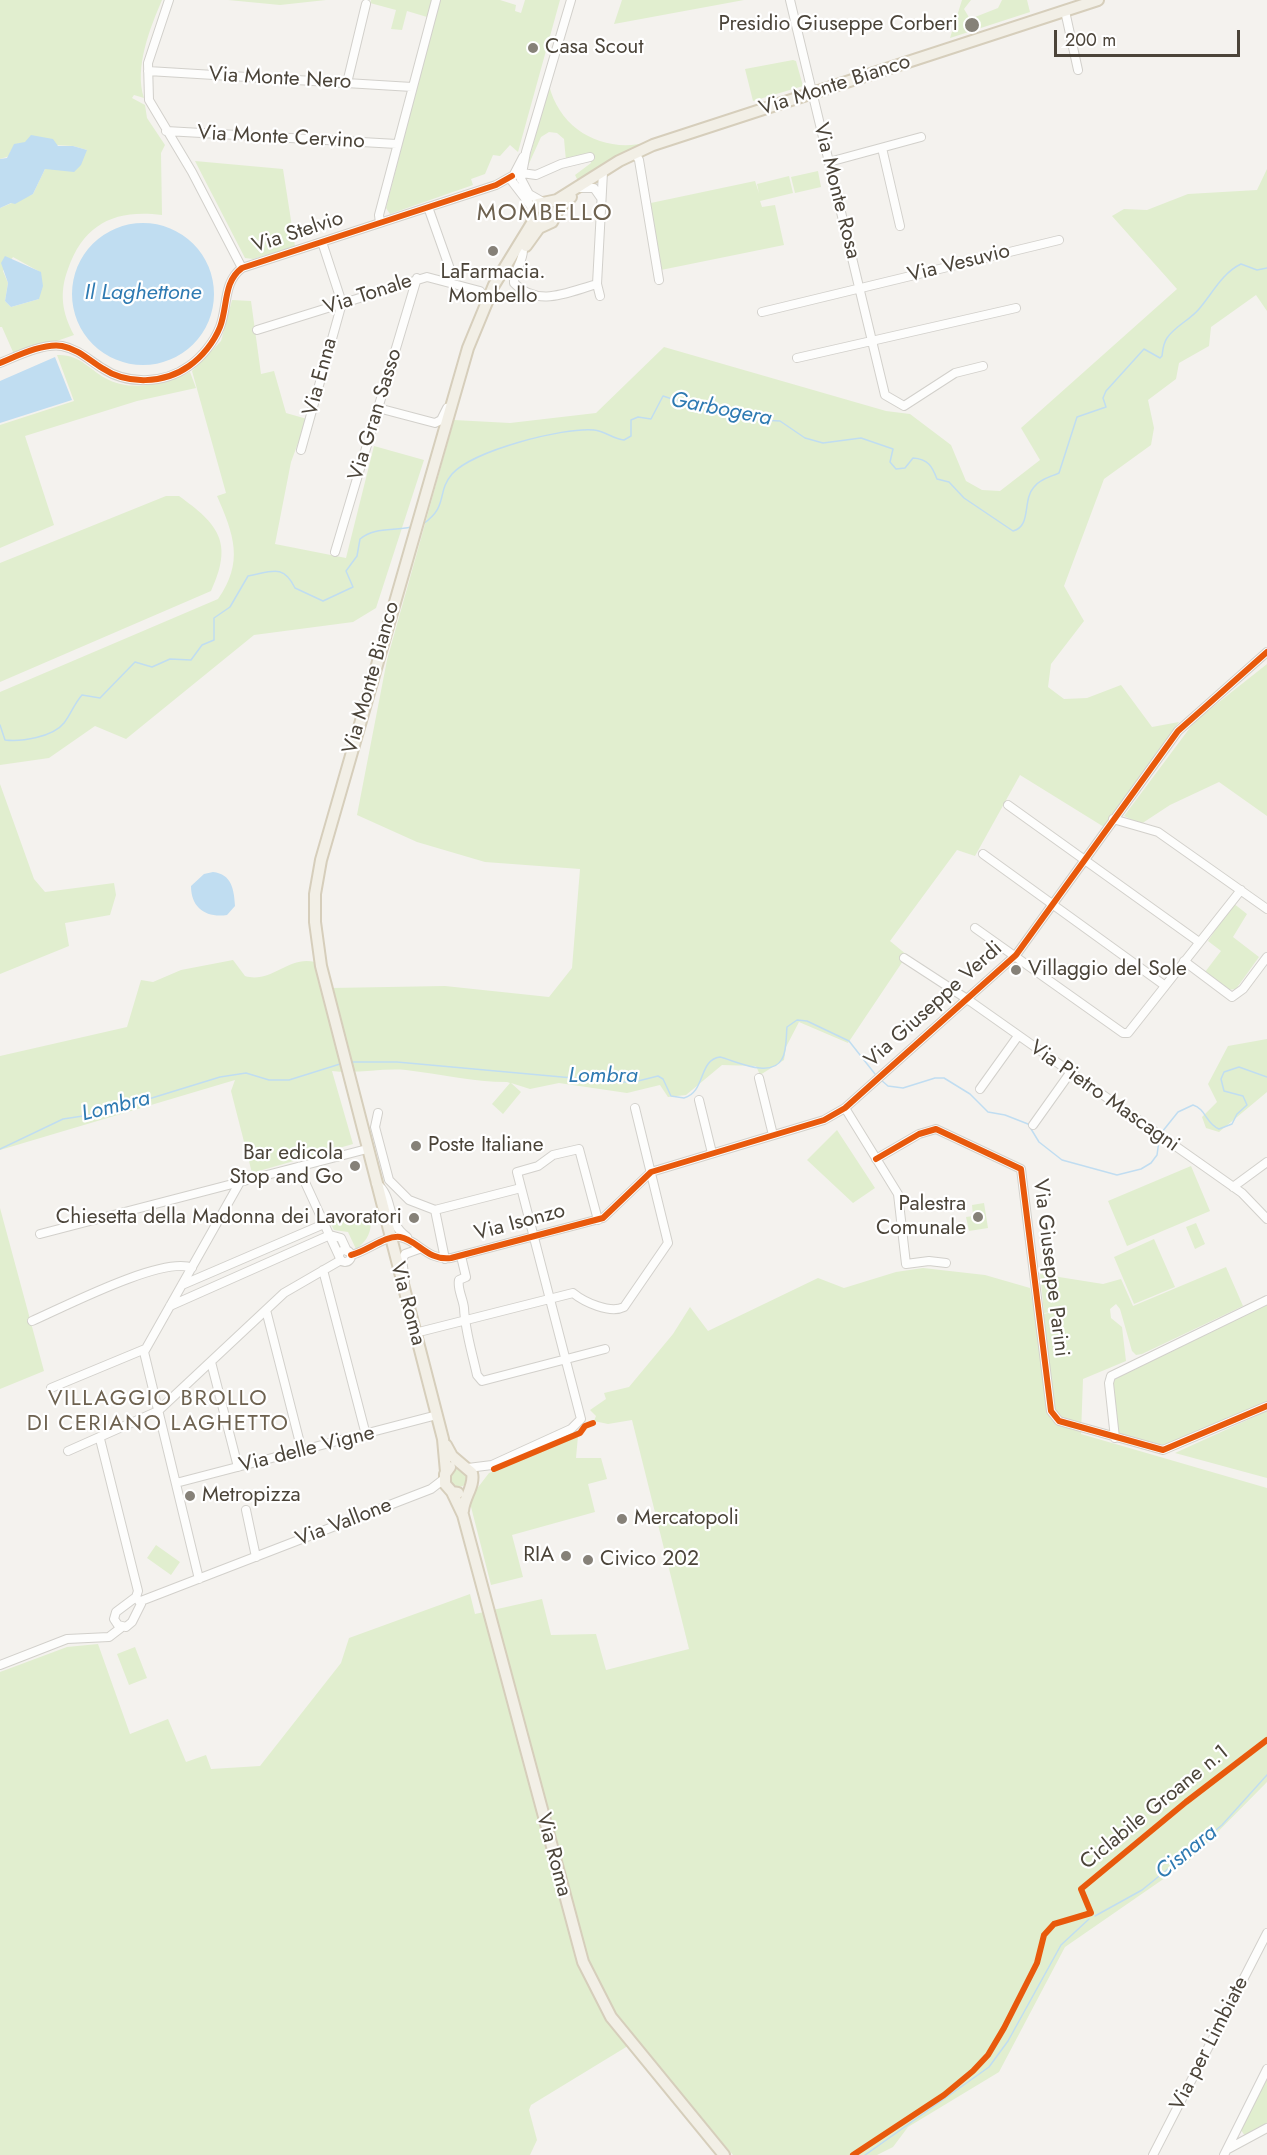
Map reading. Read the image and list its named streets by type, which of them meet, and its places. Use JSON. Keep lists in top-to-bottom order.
{
  "streets": {
    "main road": ["Via Monte Bianco", "Via Roma"],
    "street": [
      "Via Monte Nero",
      "Via Monte Cervino",
      "Via Monte Rosa",
      "Via Stelvio",
      "Via Vesuvio",
      "Via Tonale",
      "Via Enna",
      "Via Gran Sasso",
      "Via Giuseppe Verdi",
      "Via Pietro Mascagni",
      "Via Isonzo",
      "Via Giuseppe Parini",
      "Via delle Vigne",
      "Via Vallone",
      "Via per Limbiate"
    ],
    "cycle path": ["Ciclabile Groane n.1"]
  },
  "crossings": [
    ["Via Monte Bianco", "Via Monte Rosa"],
    ["Via Monte Bianco", "Via Tonale"],
    ["Via Monte Bianco", "Via Roma"],
    ["Via Monte Rosa", "Via Vesuvio"],
    ["Via Tonale", "Via Enna"],
    ["Via Tonale", "Via Gran Sasso"],
    ["Via Giuseppe Verdi", "Via Pietro Mascagni"],
    ["Via Giuseppe Verdi", "Via Isonzo"],
    ["Via Roma", "Via delle Vigne"],
    ["Via Roma", "Via Vallone"]
  ],
  "districts": ["MOMBELLO", "VILLAGGIO BROLLO DI CERIANO LAGHETTO"],
  "water": [
    "Il Laghettone",
    "Garbogera",
    "Lombra",
    "Cisnara"
  ],
  "places": [
    "Presidio Giuseppe Corberi",
    "Casa Scout",
    "LaFarmacia. Mombello",
    "Villaggio del Sole",
    "Poste Italiane",
    "Bar edicola Stop and Go",
    "Palestra Comunale",
    "Chiesetta della Madonna dei Lavoratori",
    "Metropizza",
    "Mercatopoli",
    "RIA",
    "Civico 202"
  ],
  "scale_bar": "200 m"
}
